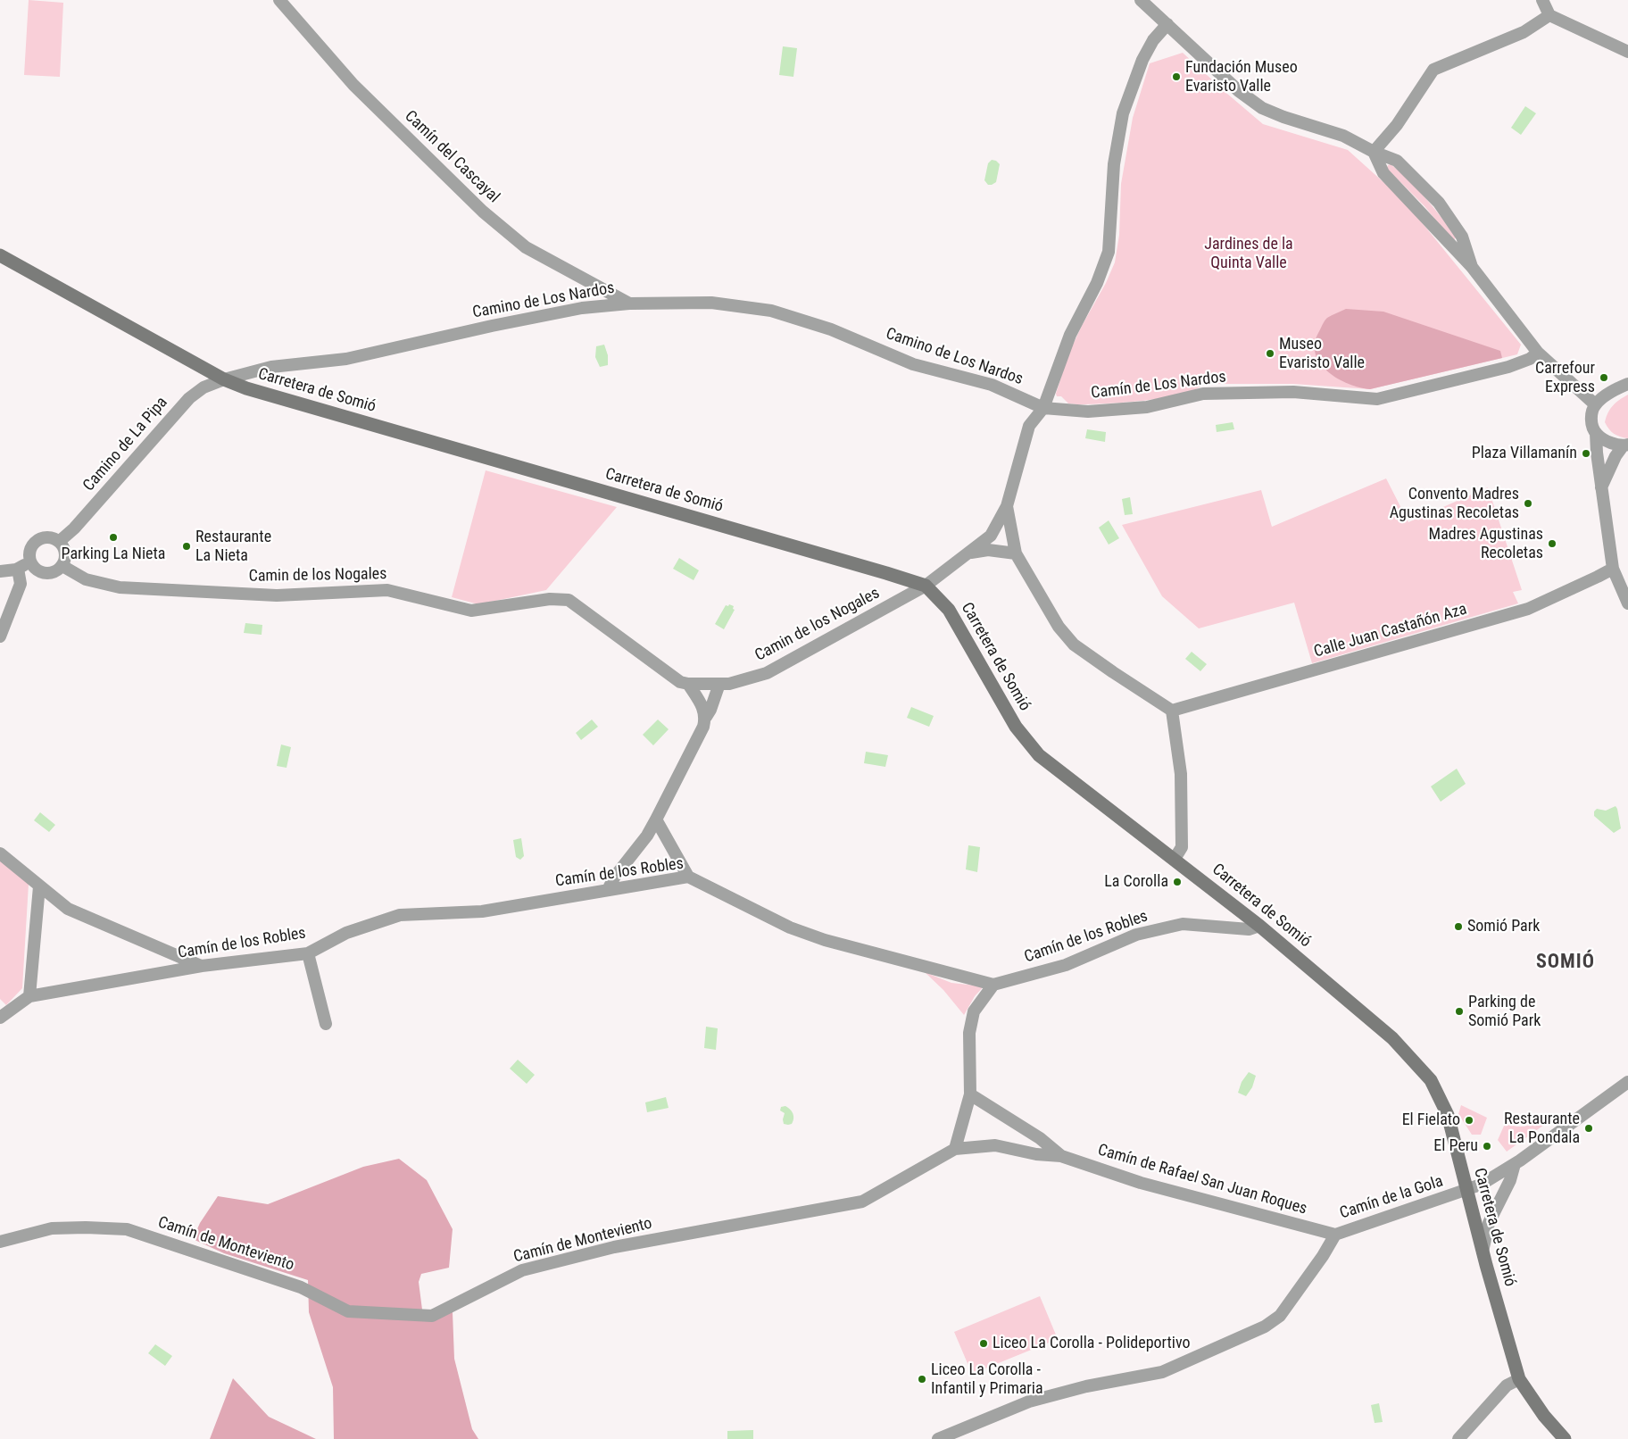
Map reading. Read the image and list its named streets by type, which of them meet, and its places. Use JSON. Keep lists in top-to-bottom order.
{
  "streets": {
    "street": [
      "Camín del Cascayal",
      "Camino de Los Nardos",
      "Camín de Los Nardos",
      "Carretera de Somió",
      "Camino de La Pipa",
      "Camin de los Nogales",
      "Calle Juan Castañón Aza",
      "Camín de los Robles",
      "Camín de Rafael San Juan Roques",
      "Camín de la Gola",
      "Camín de Monteviento"
    ]
  },
  "crossings": [
    ["Camín del Cascayal", "Camino de Los Nardos"],
    ["Camino de Los Nardos", "Camín de Los Nardos"],
    ["Camino de Los Nardos", "Carretera de Somió"],
    ["Camino de Los Nardos", "Camino de La Pipa"],
    ["Carretera de Somió", "Camino de La Pipa"],
    ["Carretera de Somió", "Camin de los Nogales"],
    ["Carretera de Somió", "Camín de los Robles"],
    ["Carretera de Somió", "Camín de la Gola"],
    ["Camino de La Pipa", "Camin de los Nogales"],
    ["Camín de Rafael San Juan Roques", "Camín de la Gola"],
    ["Camín de Rafael San Juan Roques", "Camín de Monteviento"]
  ],
  "districts": ["SOMIÓ"],
  "parks": ["Jardines de la Quinta Valle"],
  "places": [
    "Fundación Museo Evaristo Valle",
    "Museo Evaristo Valle",
    "Carrefour Express",
    "Plaza Villamanín",
    "Convento Madres Agustinas Recoletas",
    "Parking La Nieta",
    "Madres Agustinas Recoletas",
    "Restaurante La Nieta",
    "La Corolla",
    "Somió Park",
    "Parking de Somió Park",
    "El Fielato",
    "Restaurante La Pondala",
    "El Peru",
    "Liceo La Corolla - Polideportivo",
    "Liceo La Corolla - Infantil y Primaria"
  ]
}
